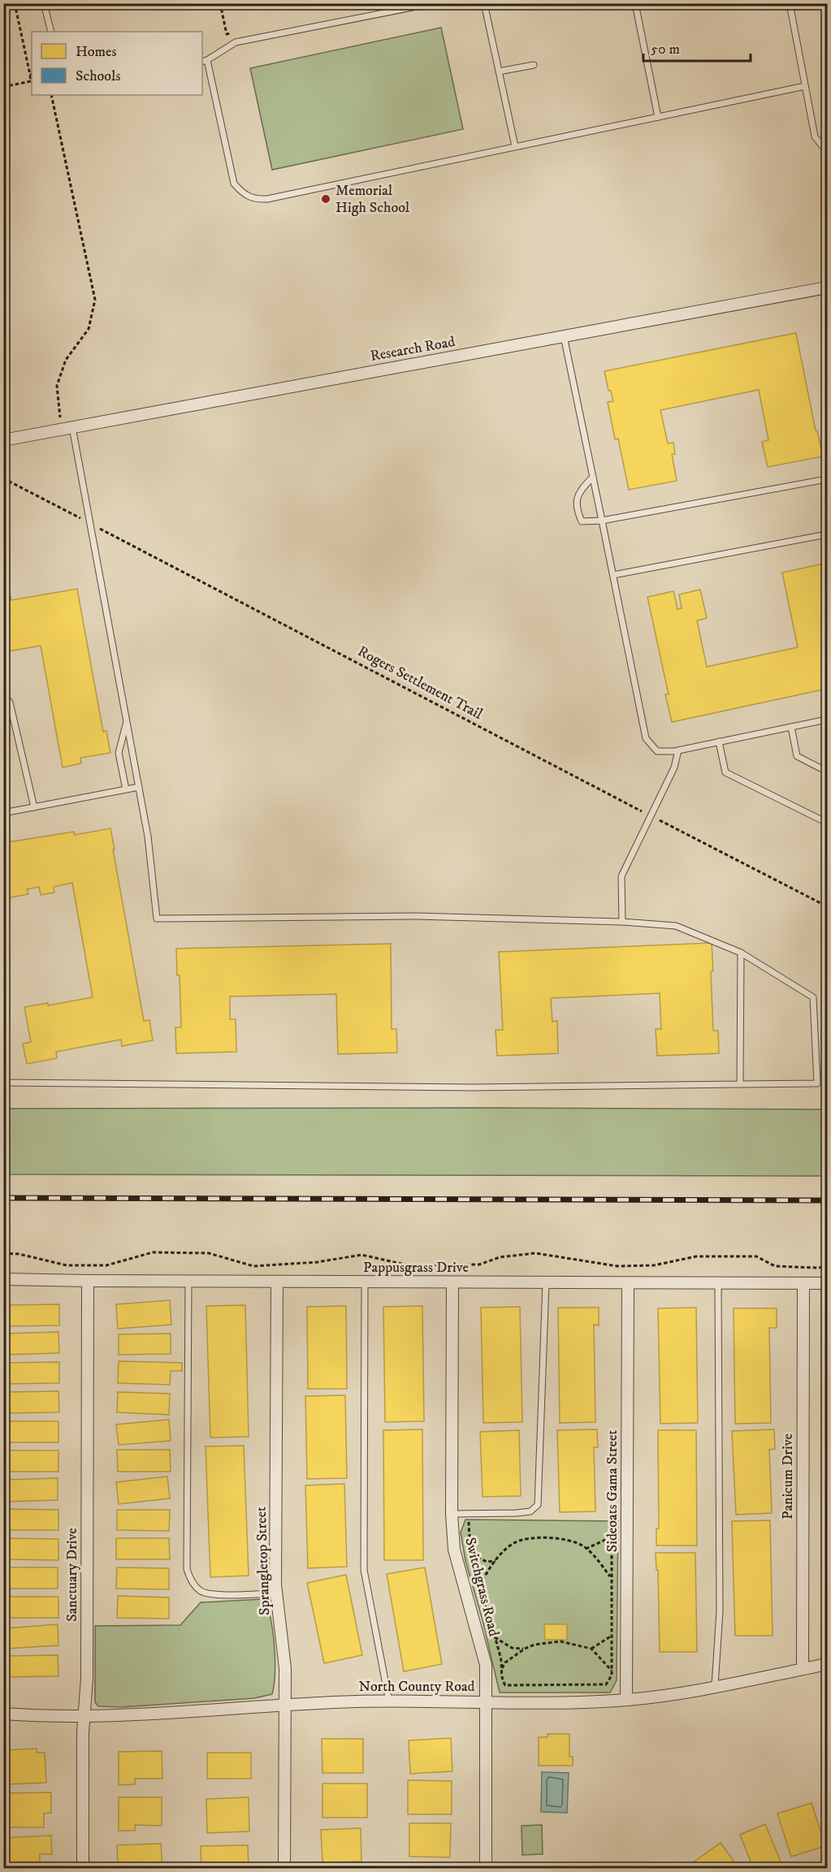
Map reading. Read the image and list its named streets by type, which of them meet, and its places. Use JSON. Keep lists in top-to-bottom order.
{
  "streets": {
    "street": [
      "Research Road",
      "Pappusgrass Drive",
      "Panicum Drive",
      "Sideoats Gama Street",
      "Sprangletop Street",
      "Sanctuary Drive",
      "Switchgrass Road",
      "North County Road"
    ],
    "path": ["Rogers Settlement Trail"]
  },
  "crossings": [
    ["Pappusgrass Drive", "Panicum Drive"],
    ["Pappusgrass Drive", "Sideoats Gama Street"],
    ["Pappusgrass Drive", "Sprangletop Street"],
    ["Pappusgrass Drive", "Sanctuary Drive"],
    ["Pappusgrass Drive", "Switchgrass Road"],
    ["Panicum Drive", "North County Road"],
    ["Sideoats Gama Street", "North County Road"],
    ["Sprangletop Street", "North County Road"],
    ["Sanctuary Drive", "North County Road"],
    ["Switchgrass Road", "North County Road"]
  ],
  "places": ["Memorial High School"],
  "legend": ["Homes", "Schools"],
  "scale_bar": "50 m"
}
